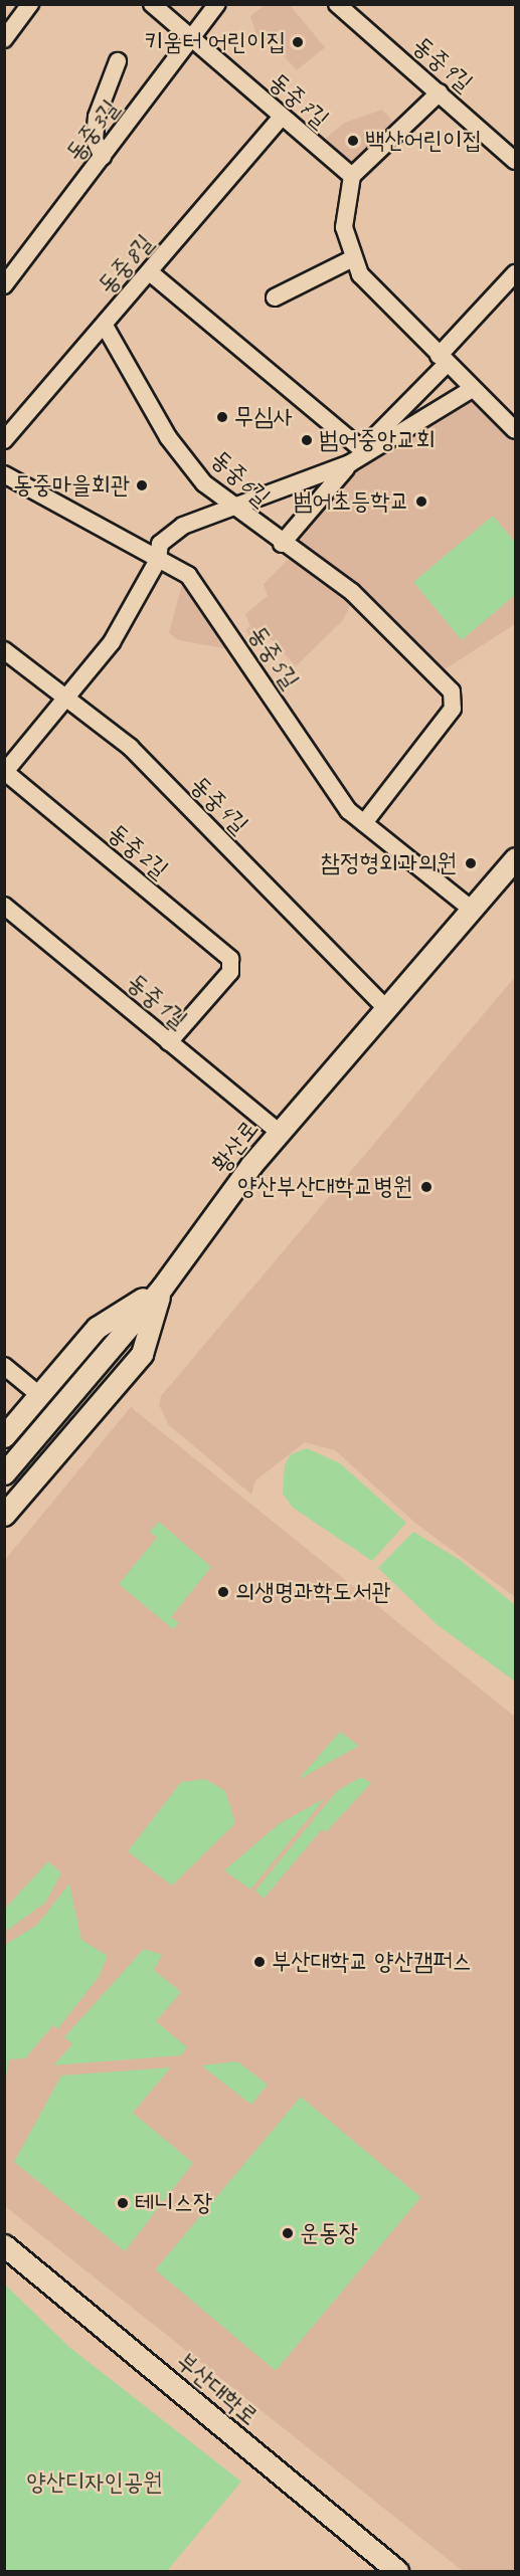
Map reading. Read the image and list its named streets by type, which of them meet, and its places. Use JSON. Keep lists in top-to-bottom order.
{
  "streets": {
    "main road": ["황산로", "부산대학로"],
    "street": [
      "동중9길",
      "동중7길",
      "동중3길",
      "동중8길",
      "동중6길",
      "동중5길",
      "동중4길",
      "동중2길",
      "동중1길"
    ]
  },
  "crossings": [
    ["동중7길", "동중3길"],
    ["동중7길", "동중8길"],
    ["동중8길", "동중6길"],
    ["동중6길", "동중5길"],
    ["동중6길", "동중2길"],
    ["동중5길", "동중2길"],
    ["동중5길", "황산로"],
    ["동중4길", "동중2길"],
    ["동중4길", "황산로"],
    ["동중2길", "동중1길"],
    ["동중1길", "황산로"]
  ],
  "parks": ["양산디자인공원"],
  "places": [
    "키움터 어린이집",
    "백산어린이집",
    "무심사",
    "범어중앙교회",
    "동중마을회관",
    "범어초등학교",
    "참정형외과의원",
    "양산부산대학교병원",
    "의생명과학도서관",
    "부산대학교 양산캠퍼스",
    "테니스장",
    "운동장"
  ]
}
